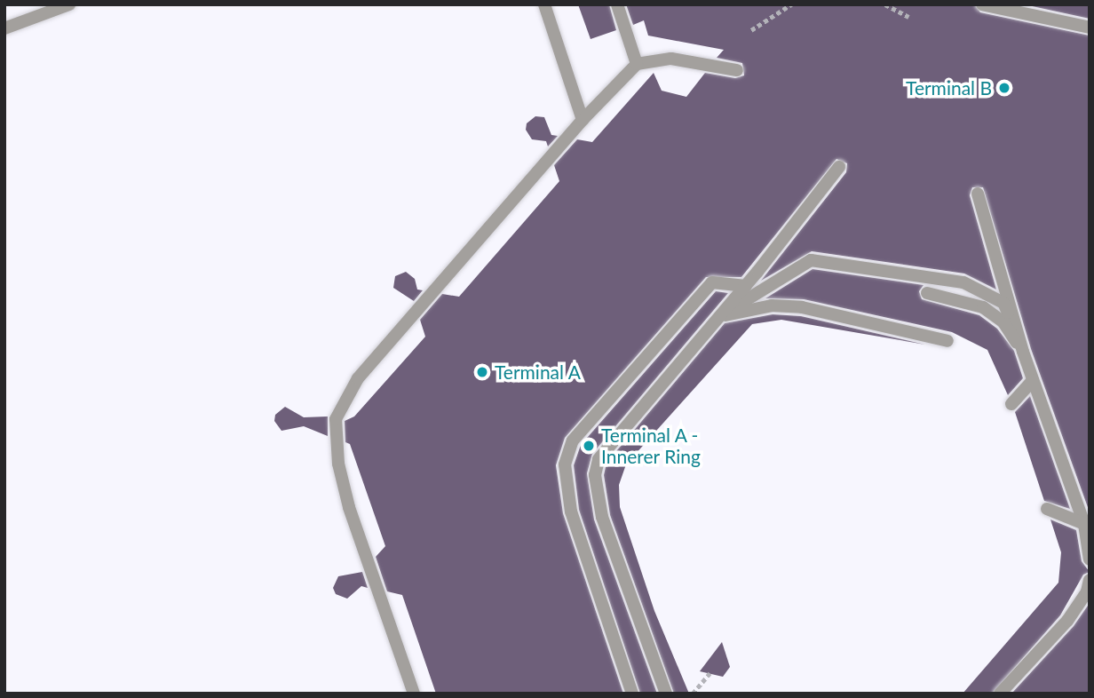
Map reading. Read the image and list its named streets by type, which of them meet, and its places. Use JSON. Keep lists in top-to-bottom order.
{
  "places": ["Terminal B", "Terminal A", "Terminal A - Innerer Ring"]
}
